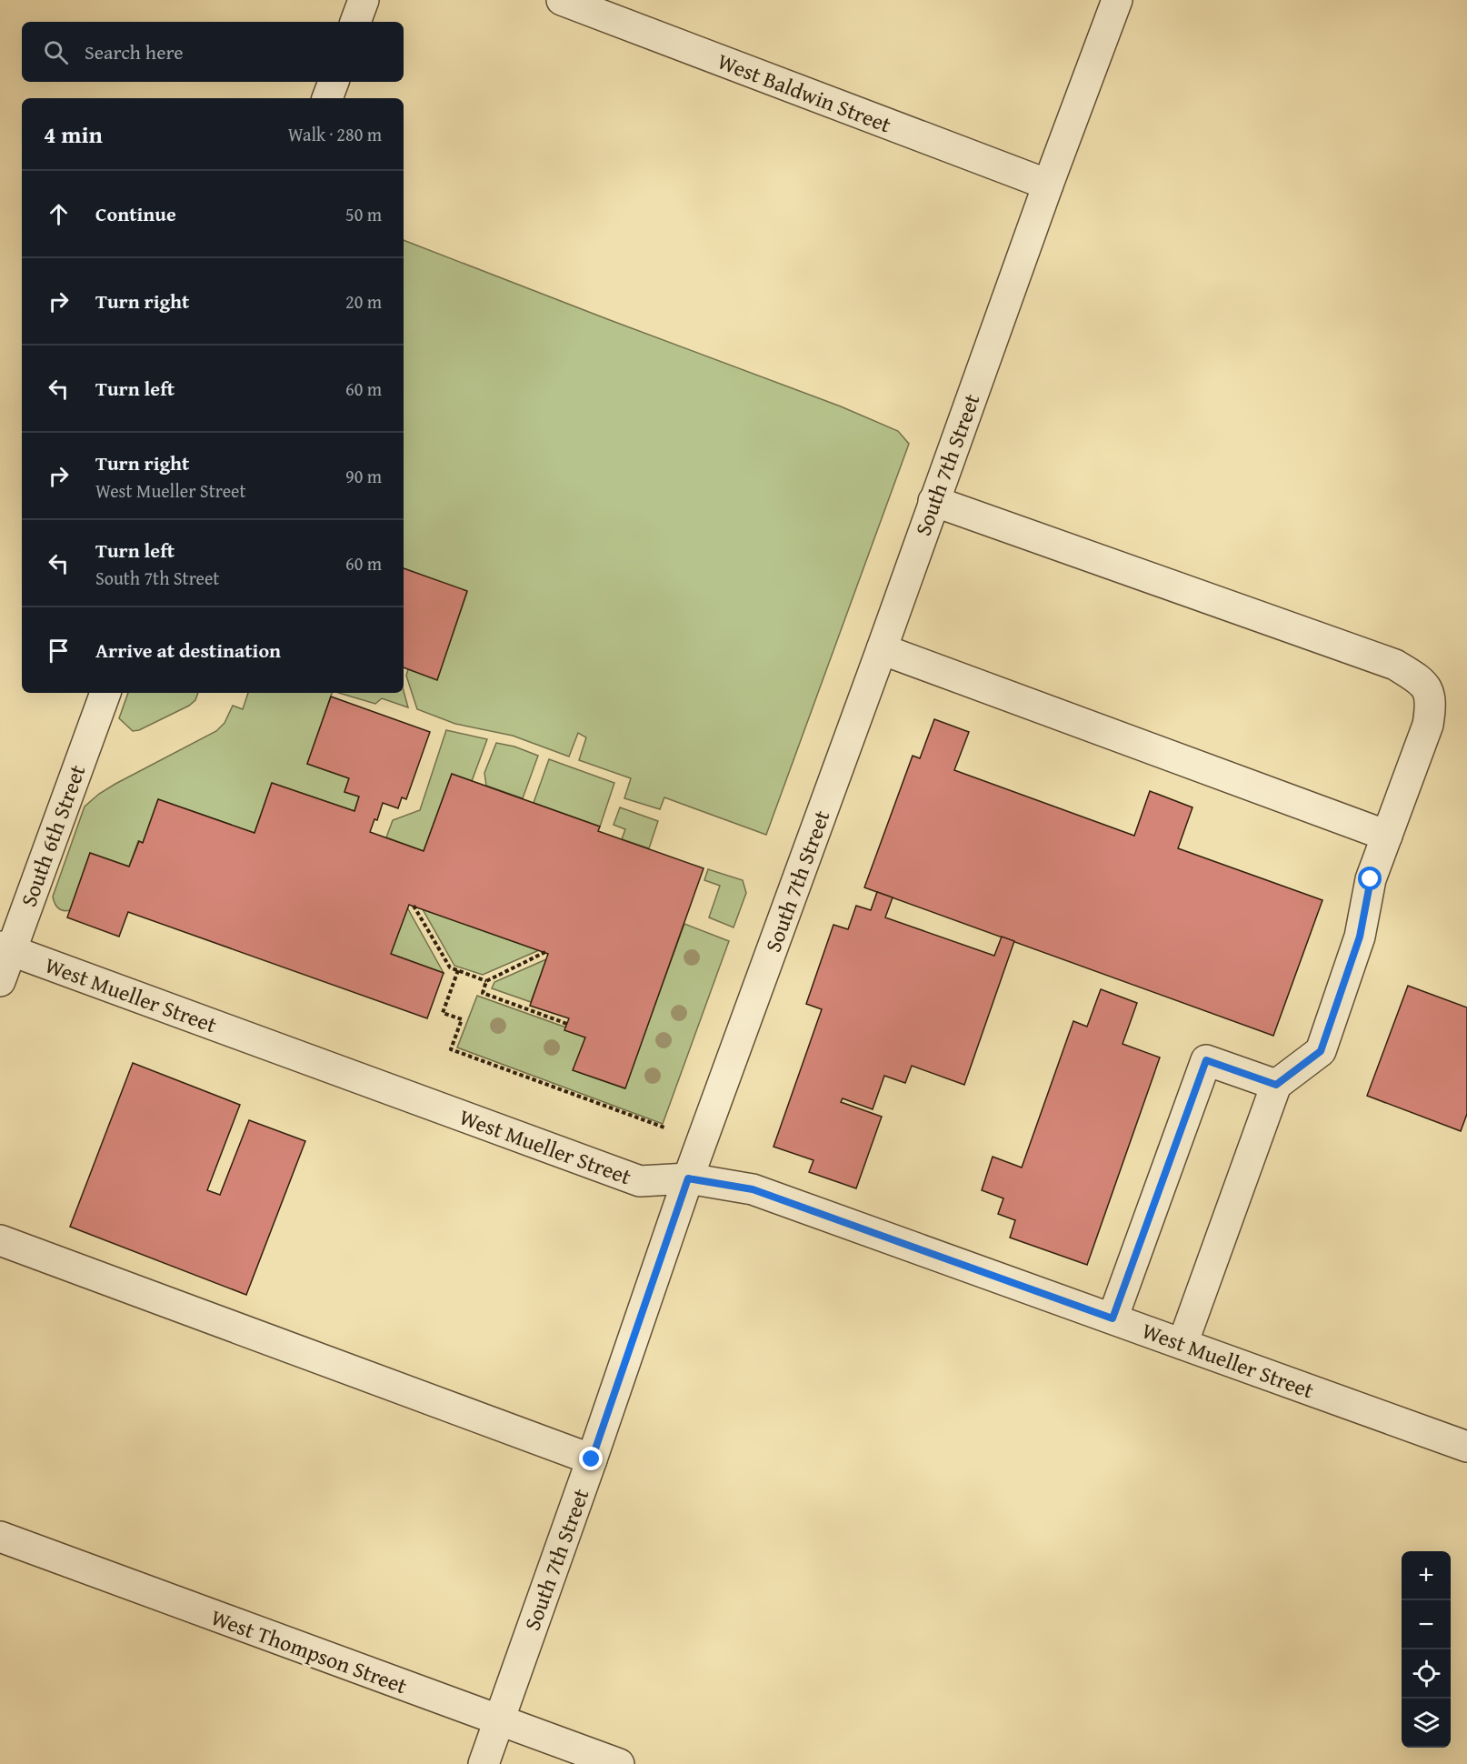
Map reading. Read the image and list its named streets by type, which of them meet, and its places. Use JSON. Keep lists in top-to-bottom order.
{
  "streets": {
    "street": [
      "West Baldwin Street",
      "South 7th Street",
      "South 6th Street",
      "West Mueller Street",
      "West Thompson Street"
    ]
  },
  "crossings": [
    ["West Baldwin Street", "South 7th Street"],
    ["South 7th Street", "West Mueller Street"],
    ["South 7th Street", "West Thompson Street"],
    ["South 6th Street", "West Mueller Street"]
  ],
  "page": {
    "search": "Search here",
    "heading": ["4 min", "Walk · 280 m"],
    "list": [
      ["Continue", "50 m"],
      ["Turn right", "20 m"],
      ["Turn left", "60 m"],
      ["Turn right", "West Mueller Street", "90 m"],
      ["Turn left", "South 7th Street", "60 m"],
      "Arrive at destination"
    ],
    "map_buttons": ["+", "−"]
  }
}
